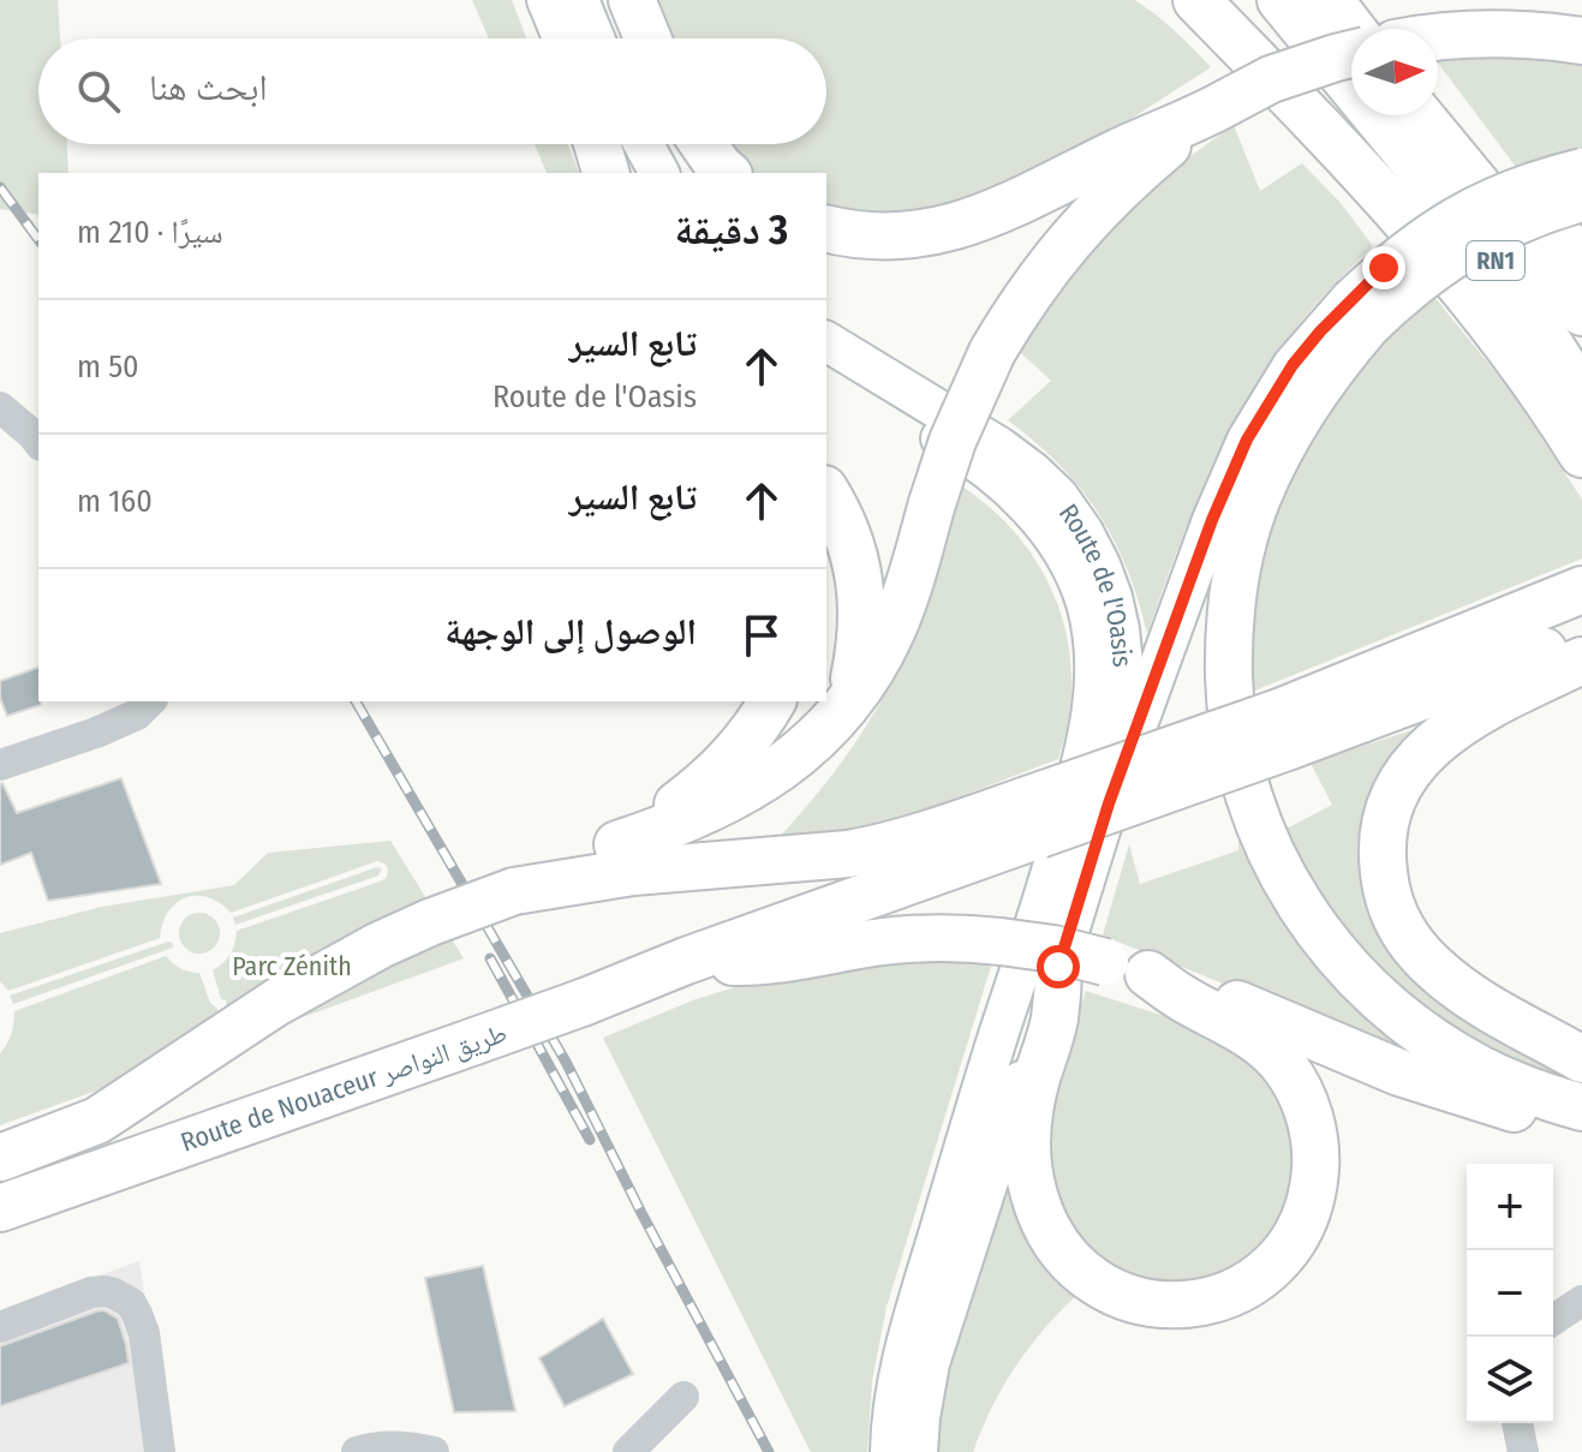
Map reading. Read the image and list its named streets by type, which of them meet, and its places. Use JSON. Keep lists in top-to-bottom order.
{
  "streets": {
    "highway": ["RN1", "Route de Nouaceur طريق النواصر"],
    "main road": ["Route de l'Oasis"]
  },
  "parks": ["Parc Zénith"],
  "north": "right",
  "page": {
    "search": "ابحث هنا",
    "heading": ["3 دقيقة", "سيرًا · 210 m"],
    "list": [
      ["تابع السير", "Route de l'Oasis", "50 m"],
      ["تابع السير", "160 m"],
      "الوصول إلى الوجهة"
    ],
    "map_buttons": ["+", "−"]
  }
}
